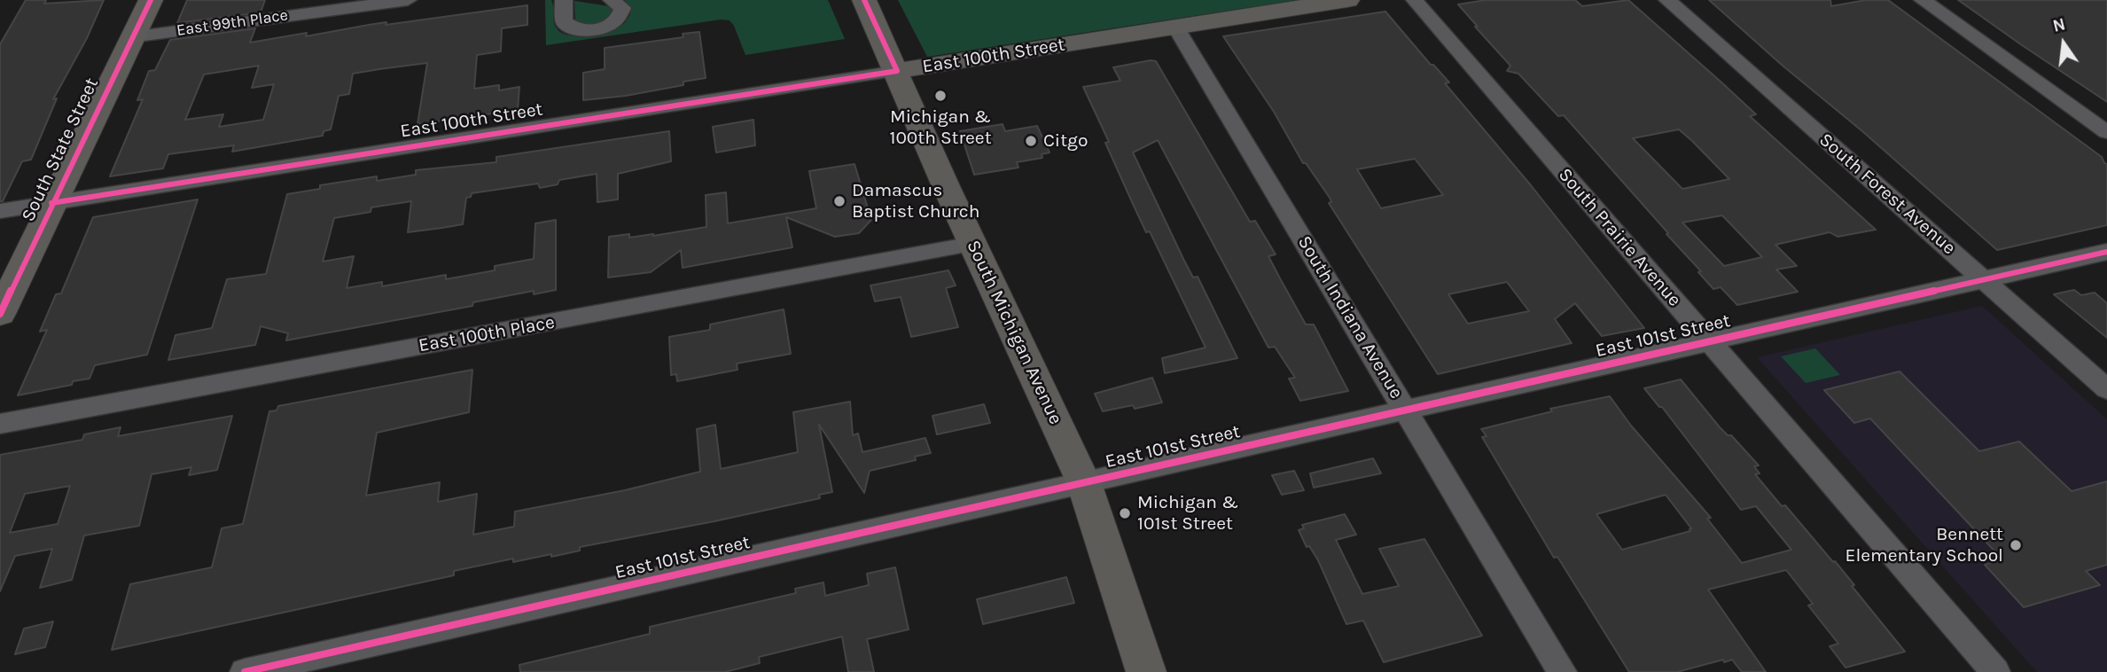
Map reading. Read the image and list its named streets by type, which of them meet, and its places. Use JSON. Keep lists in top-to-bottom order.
{
  "streets": {
    "street": [
      "East 99th Place",
      "East 100th Street",
      "South State Street",
      "South Forest Avenue",
      "South Prairie Avenue",
      "South Indiana Avenue",
      "South Michigan Avenue",
      "East 100th Place",
      "East 101st Street"
    ]
  },
  "crossings": [
    ["East 99th Place", "South State Street"],
    ["East 100th Street", "South State Street"],
    ["East 100th Street", "South Indiana Avenue"],
    ["East 100th Street", "South Michigan Avenue"],
    ["South Forest Avenue", "East 101st Street"],
    ["South Prairie Avenue", "East 101st Street"],
    ["South Indiana Avenue", "East 101st Street"],
    ["South Michigan Avenue", "East 100th Place"],
    ["South Michigan Avenue", "East 101st Street"]
  ],
  "places": [
    "Michigan & 100th Street",
    "Citgo",
    "Damascus Baptist Church",
    "Michigan & 101st Street",
    "Bennett Elementary School"
  ],
  "north": "top"
}
